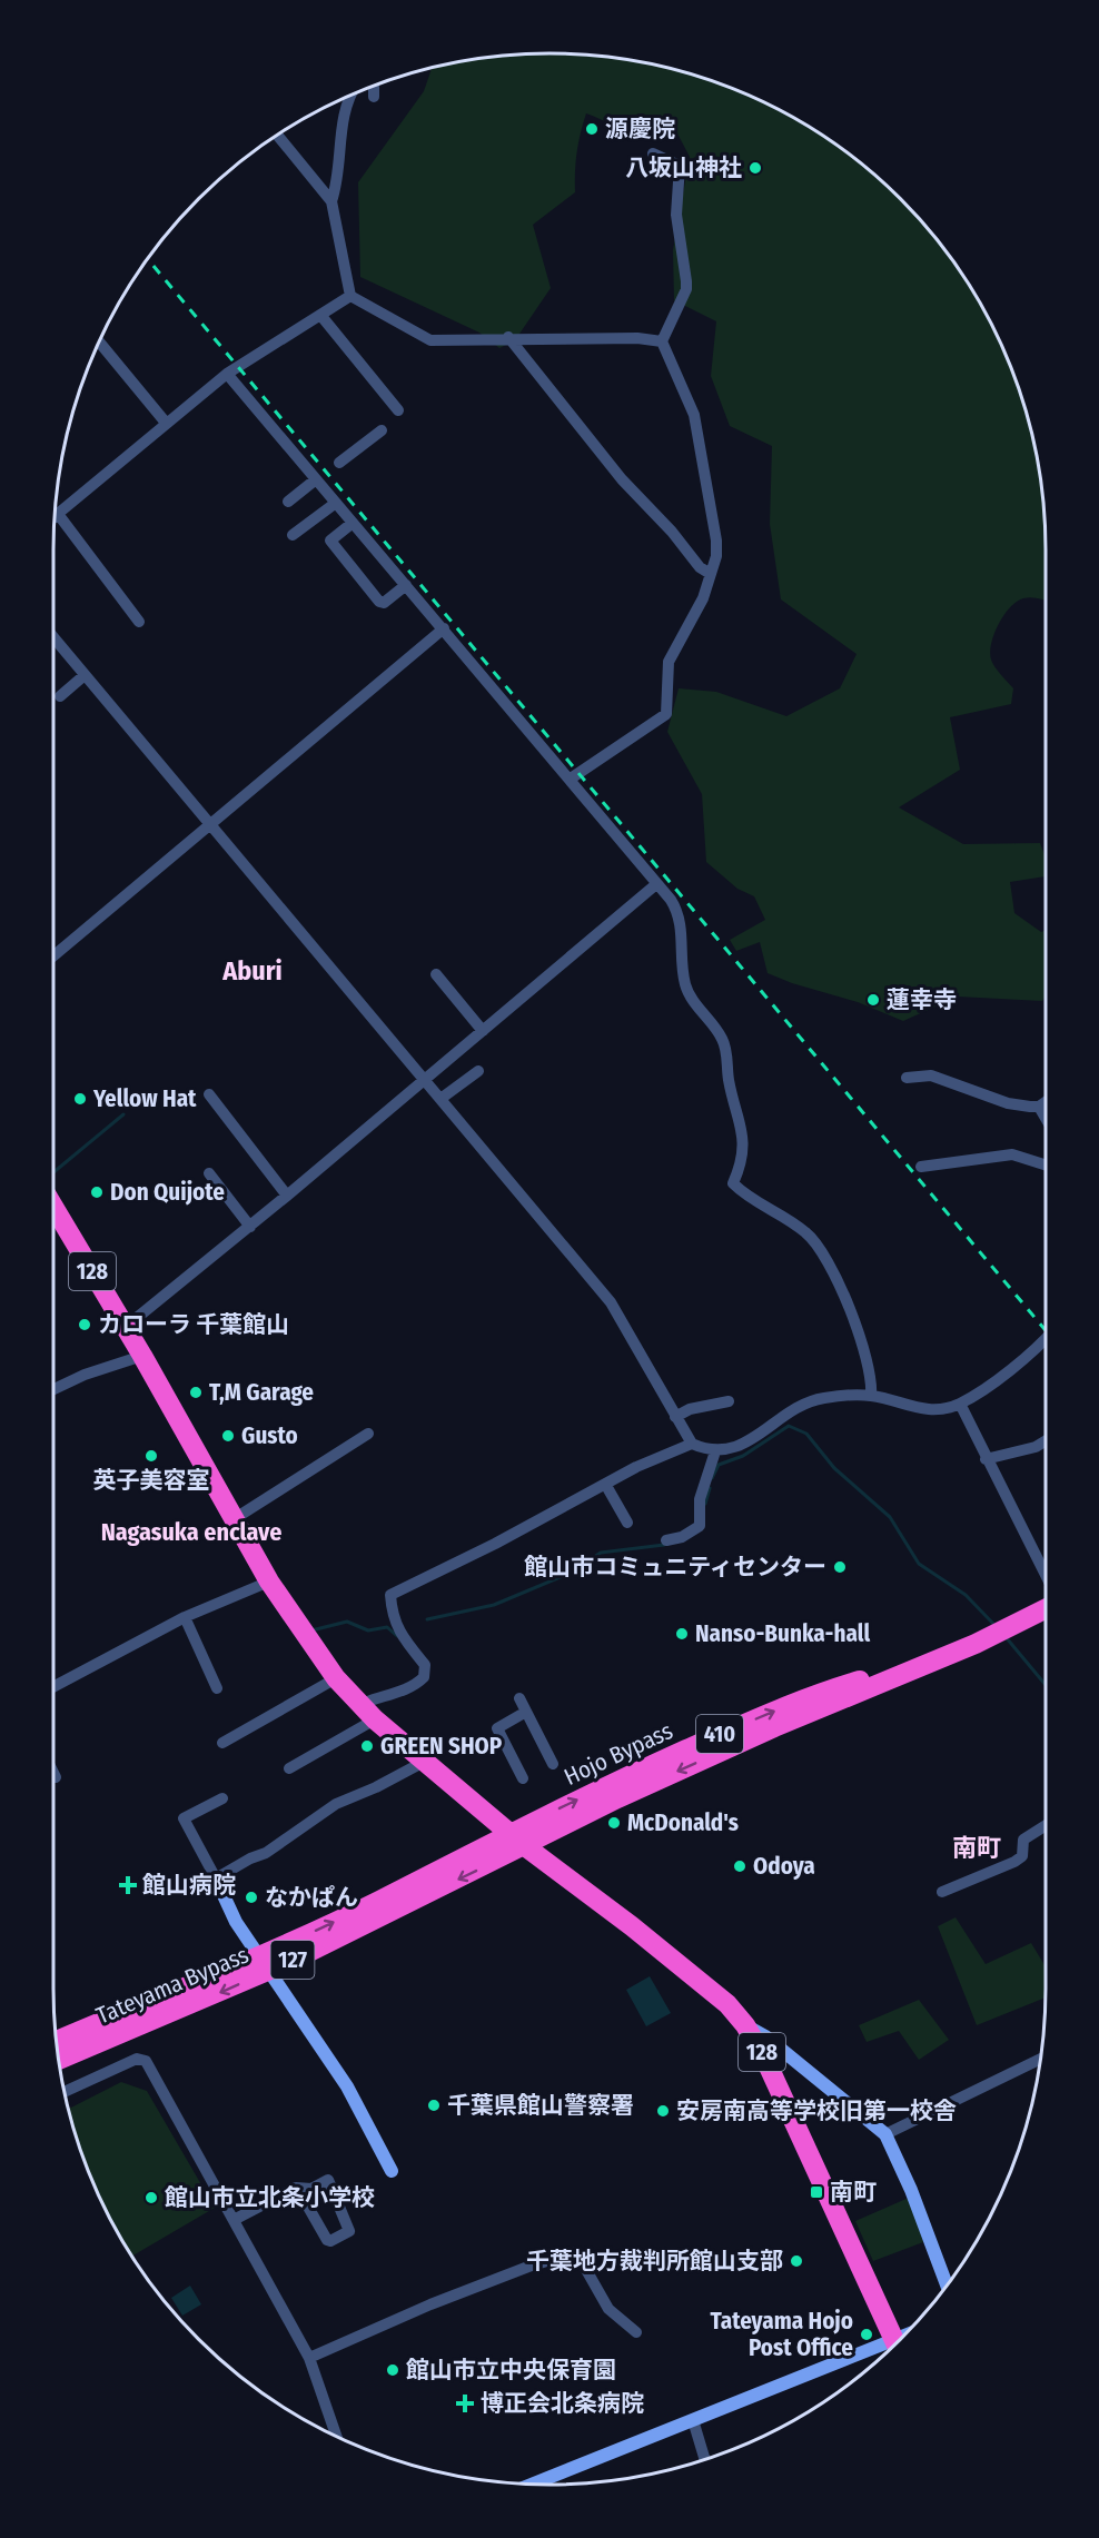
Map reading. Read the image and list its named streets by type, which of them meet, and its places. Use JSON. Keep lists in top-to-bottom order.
{
  "streets": {
    "highway": [
      "128",
      "410",
      "Hojo Bypass",
      "127",
      "Tateyama Bypass"
    ]
  },
  "crossings": [
    ["128", "Hojo Bypass"],
    ["128", "Tateyama Bypass"],
    ["Hojo Bypass", "Tateyama Bypass"]
  ],
  "districts": ["Aburi", "Nagasuka enclave", "南町"],
  "places": {
    "other": [
      "源慶院",
      "八坂山神社",
      "蓮幸寺",
      "Yellow Hat",
      "Don Quijote",
      "カローラ 千葉館山",
      "T,M Garage",
      "Gusto",
      "英子美容室",
      "館山市コミュニティセンター",
      "Nanso-Bunka-hall",
      "GREEN SHOP",
      "McDonald's",
      "Odoya",
      "なかぱん",
      "千葉県館山警察署",
      "安房南高等学校旧第一校舎",
      "館山市立北条小学校",
      "千葉地方裁判所館山支部",
      "Tateyama Hojo Post Office",
      "館山市立中央保育園"
    ],
    "health": ["館山病院", "博正会北条病院"],
    "transit": ["南町"]
  }
}
